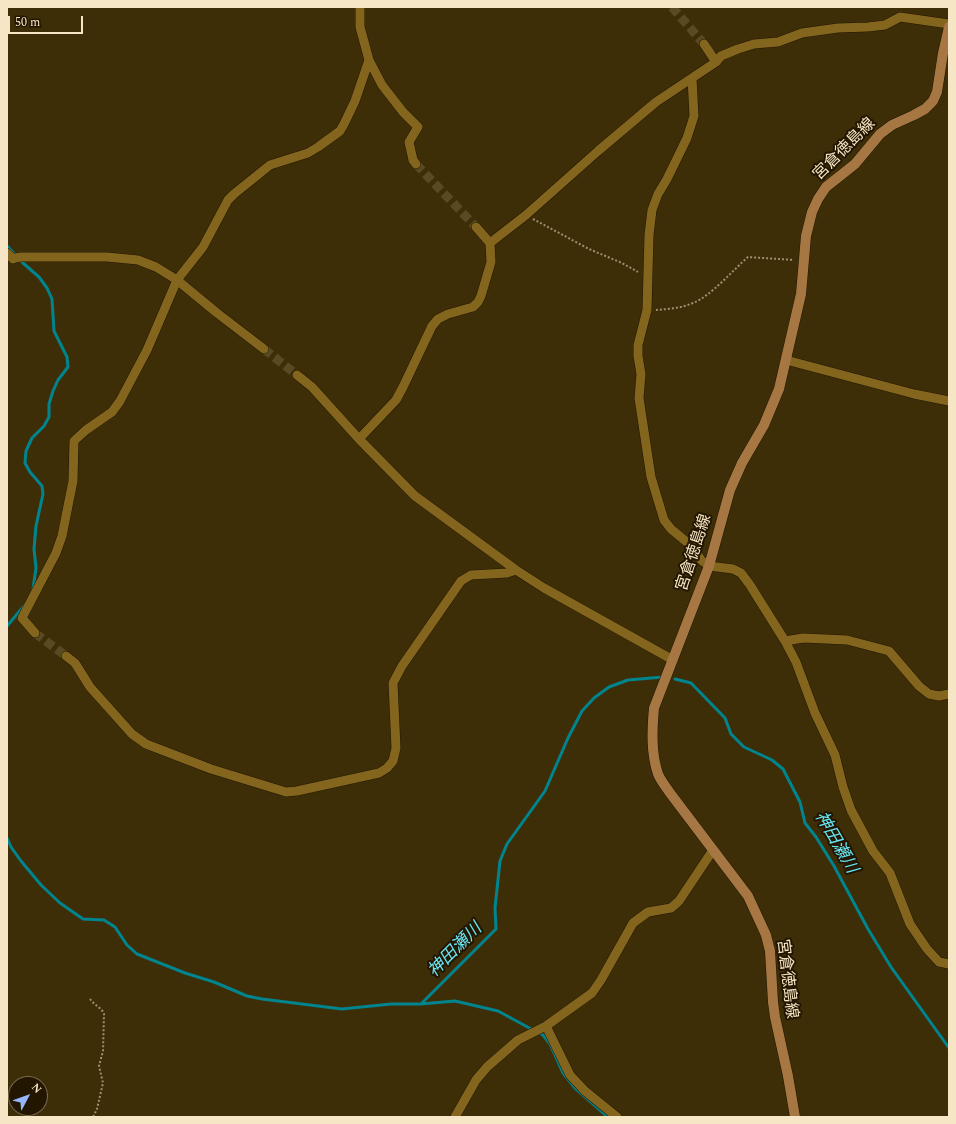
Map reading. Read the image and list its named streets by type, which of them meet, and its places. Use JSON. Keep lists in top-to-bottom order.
{
  "streets": {
    "main road": ["宮倉徳島線"]
  },
  "water": ["神田瀬川"],
  "scale_bar": "50 m",
  "north": "top right"
}
